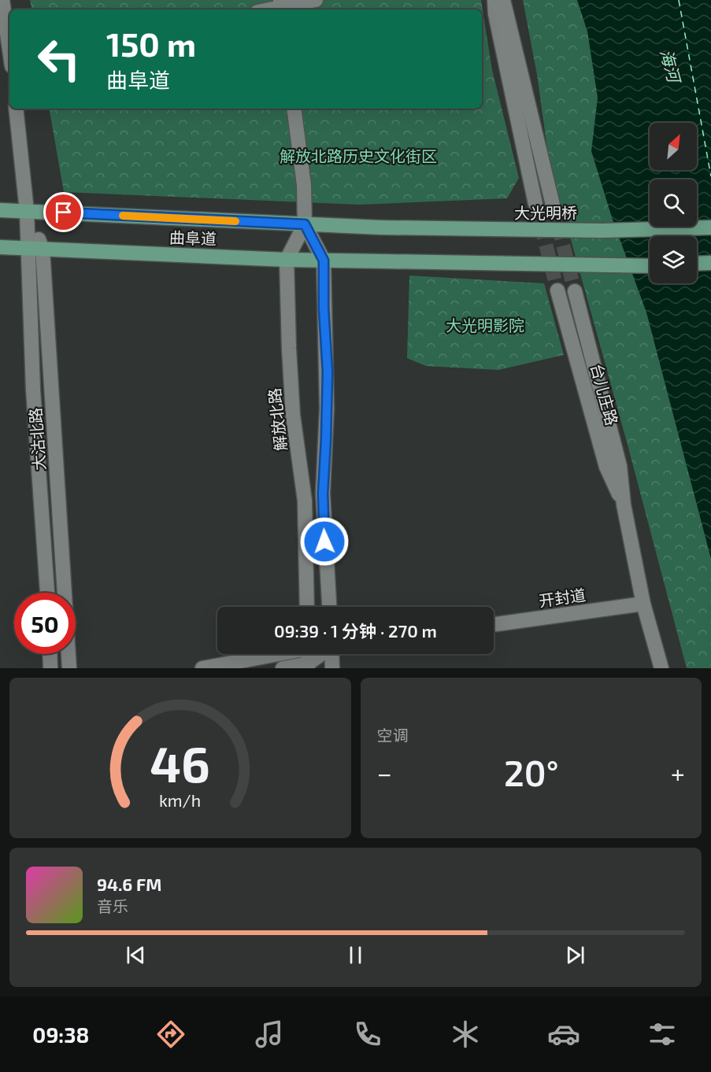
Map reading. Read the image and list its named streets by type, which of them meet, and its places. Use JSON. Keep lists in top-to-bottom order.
{
  "streets": {
    "main road": [
      "大光明桥",
      "曲阜道",
      "台儿庄路",
      "解放北路",
      "大沽北路",
      "开封道"
    ]
  },
  "crossings": [
    ["大光明桥", "曲阜道"],
    ["曲阜道", "解放北路"],
    ["曲阜道", "大沽北路"],
    ["台儿庄路", "开封道"]
  ],
  "water": ["海河"],
  "parks": ["解放北路历史文化街区", "大光明影院"],
  "north": "top right",
  "page": {
    "turn": ["150 m", "曲阜道"],
    "limit": "50",
    "trip": "09:39 · 1 分钟 · 270 m",
    "tile": "空调",
    "heat": ["−", "20°", "+"],
    "song": ["94.6 FM", "音乐"],
    "tabs": "09:38",
    "gauge": ["46", "km/h"]
  }
}
